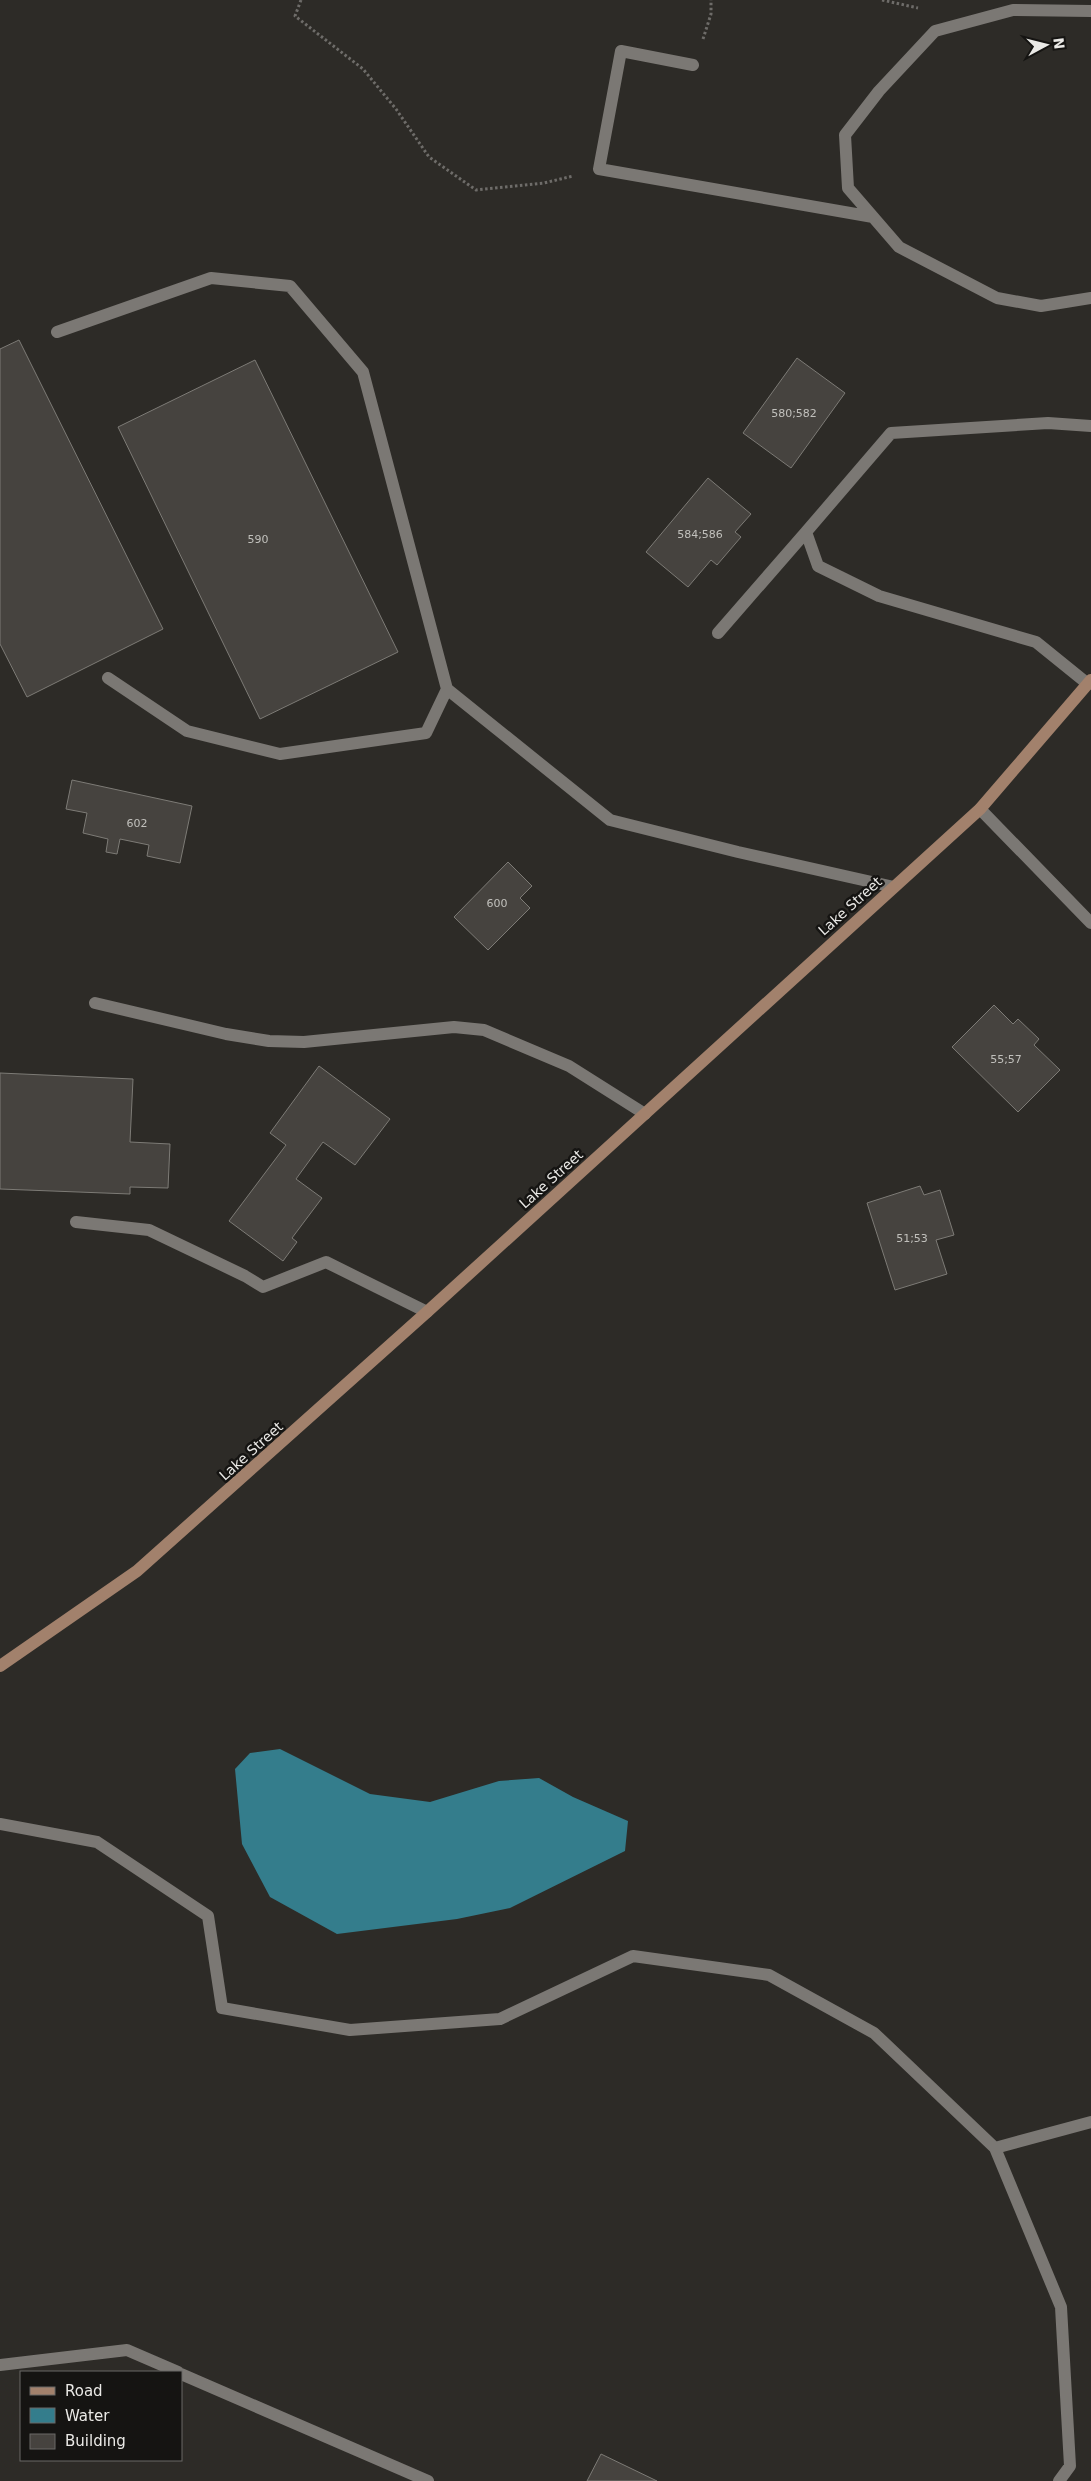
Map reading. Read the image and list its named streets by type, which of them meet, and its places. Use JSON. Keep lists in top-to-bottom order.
{
  "streets": {
    "main road": ["Lake Street"]
  },
  "house_numbers": [
    "580;582",
    "584;586",
    "590",
    "602",
    "600",
    "55;57",
    "51;53"
  ],
  "legend": ["Road", "Water", "Building"],
  "north": "right"
}
